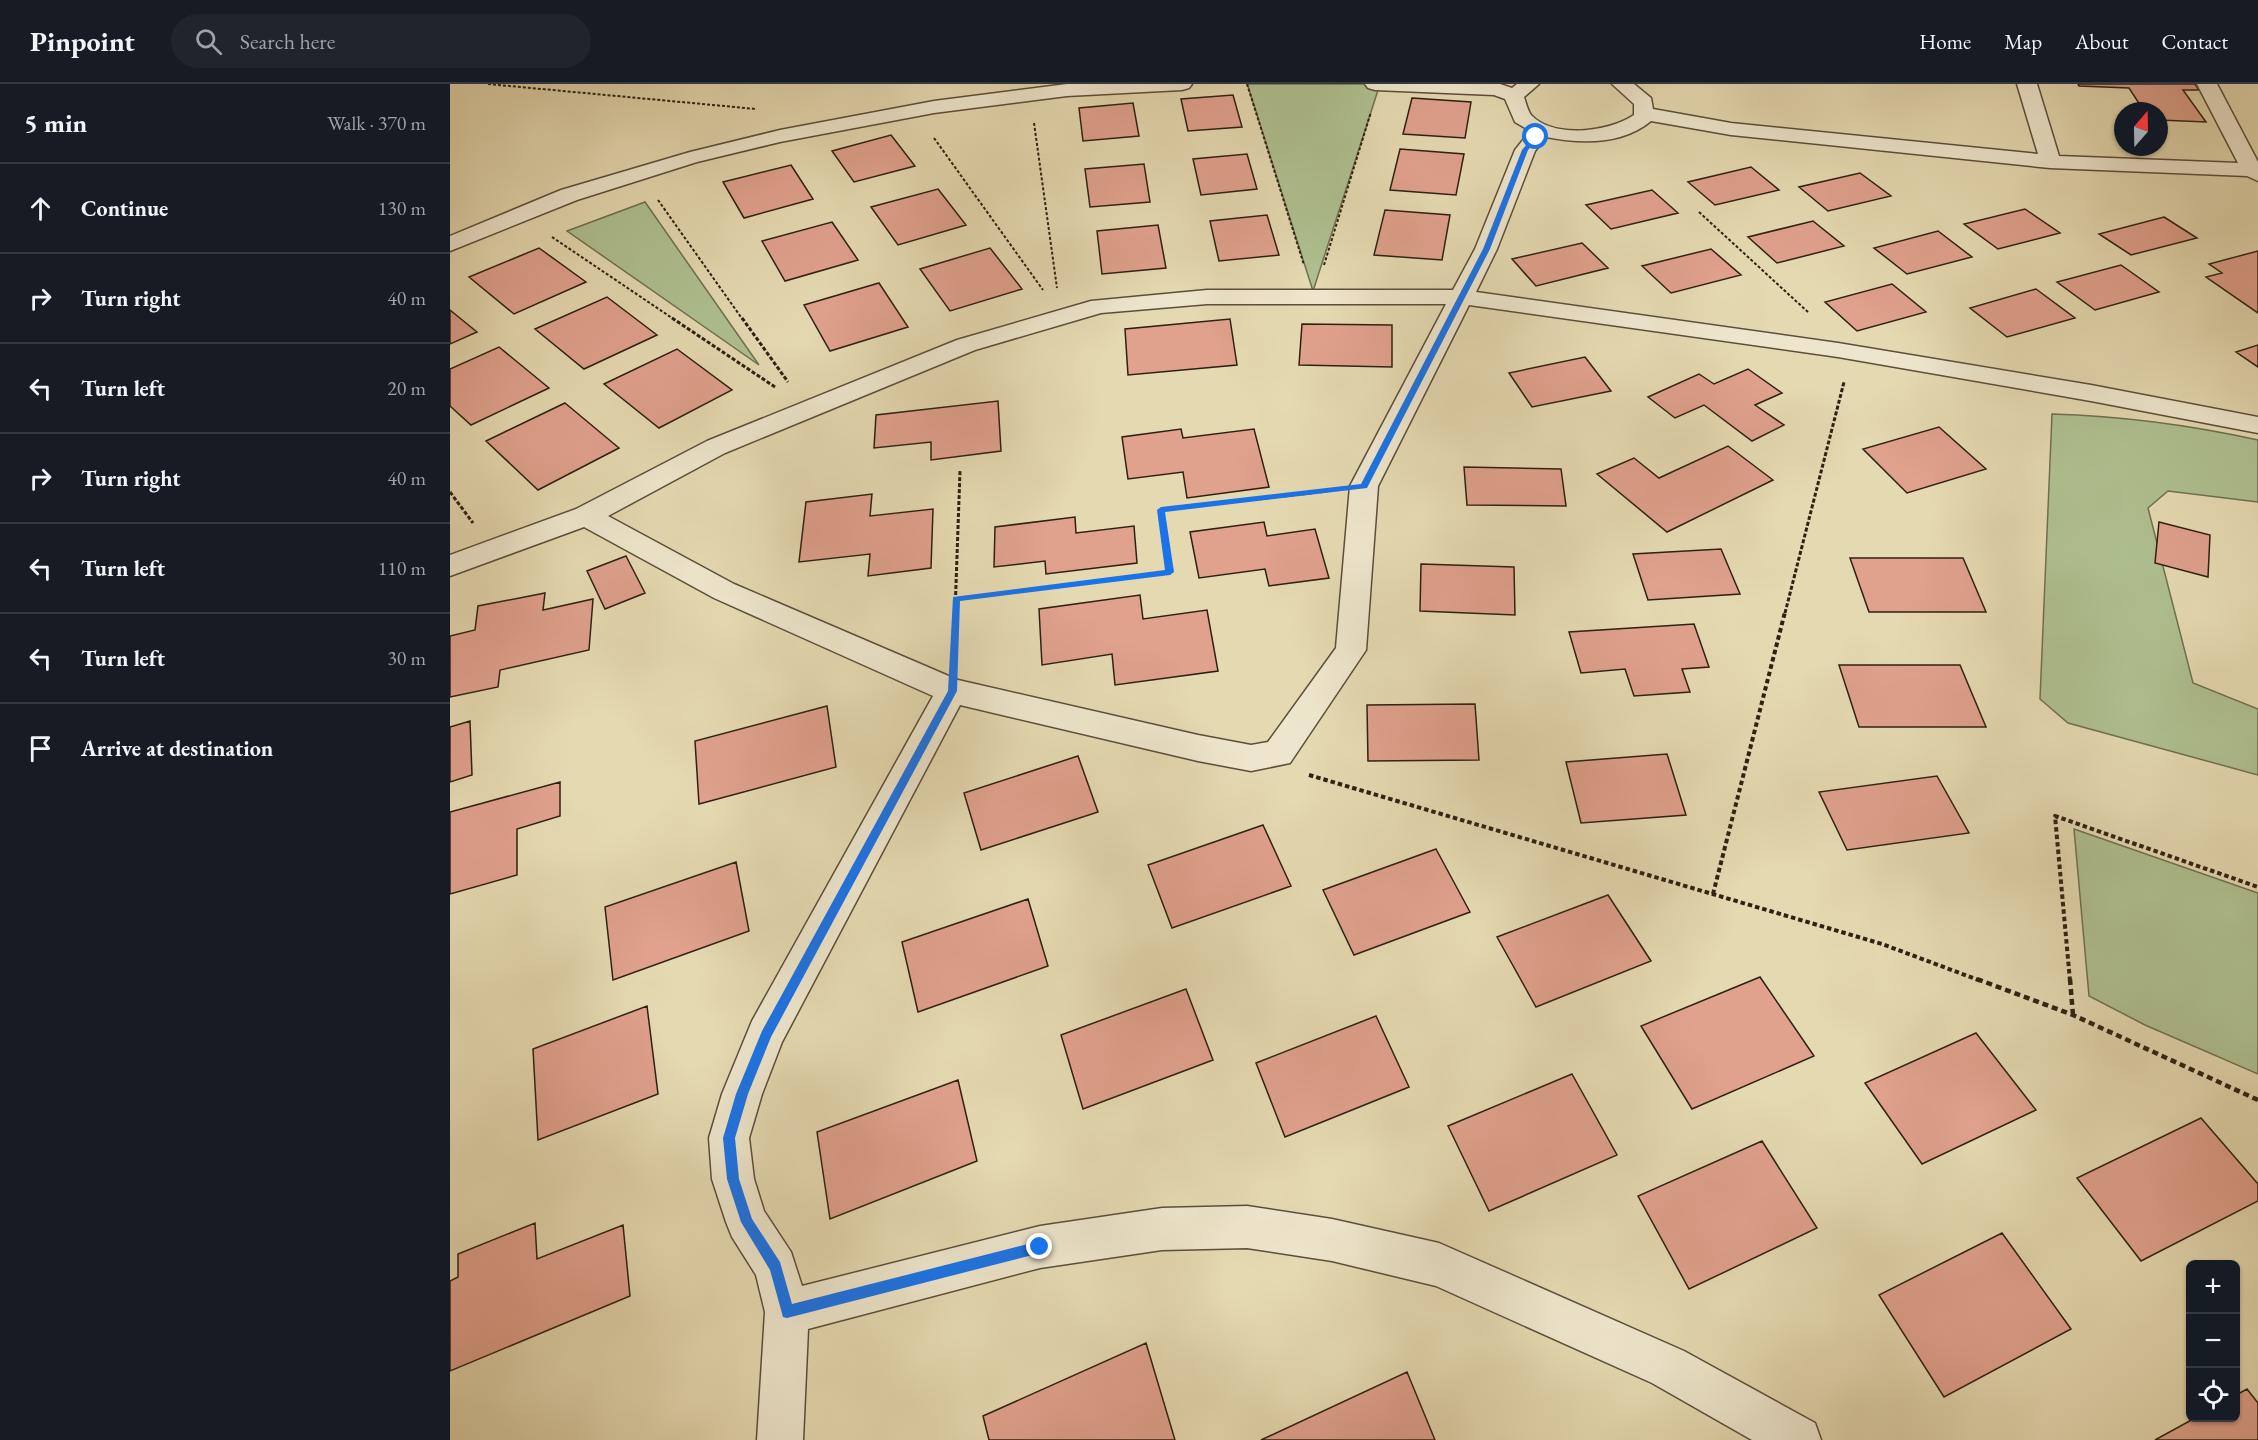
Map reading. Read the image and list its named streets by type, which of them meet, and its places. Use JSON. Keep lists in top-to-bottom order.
{
  "north": "top",
  "page": {
    "header": "Pinpoint",
    "search": "Search here",
    "nav": [
      "Home",
      "Map",
      "About",
      "Contact"
    ],
    "heading": ["5 min", "Walk · 370 m"],
    "list": [
      ["Continue", "130 m"],
      ["Turn right", "40 m"],
      ["Turn left", "20 m"],
      ["Turn right", "40 m"],
      ["Turn left", "110 m"],
      ["Turn left", "30 m"],
      "Arrive at destination"
    ],
    "map_buttons": ["+", "−"]
  }
}
